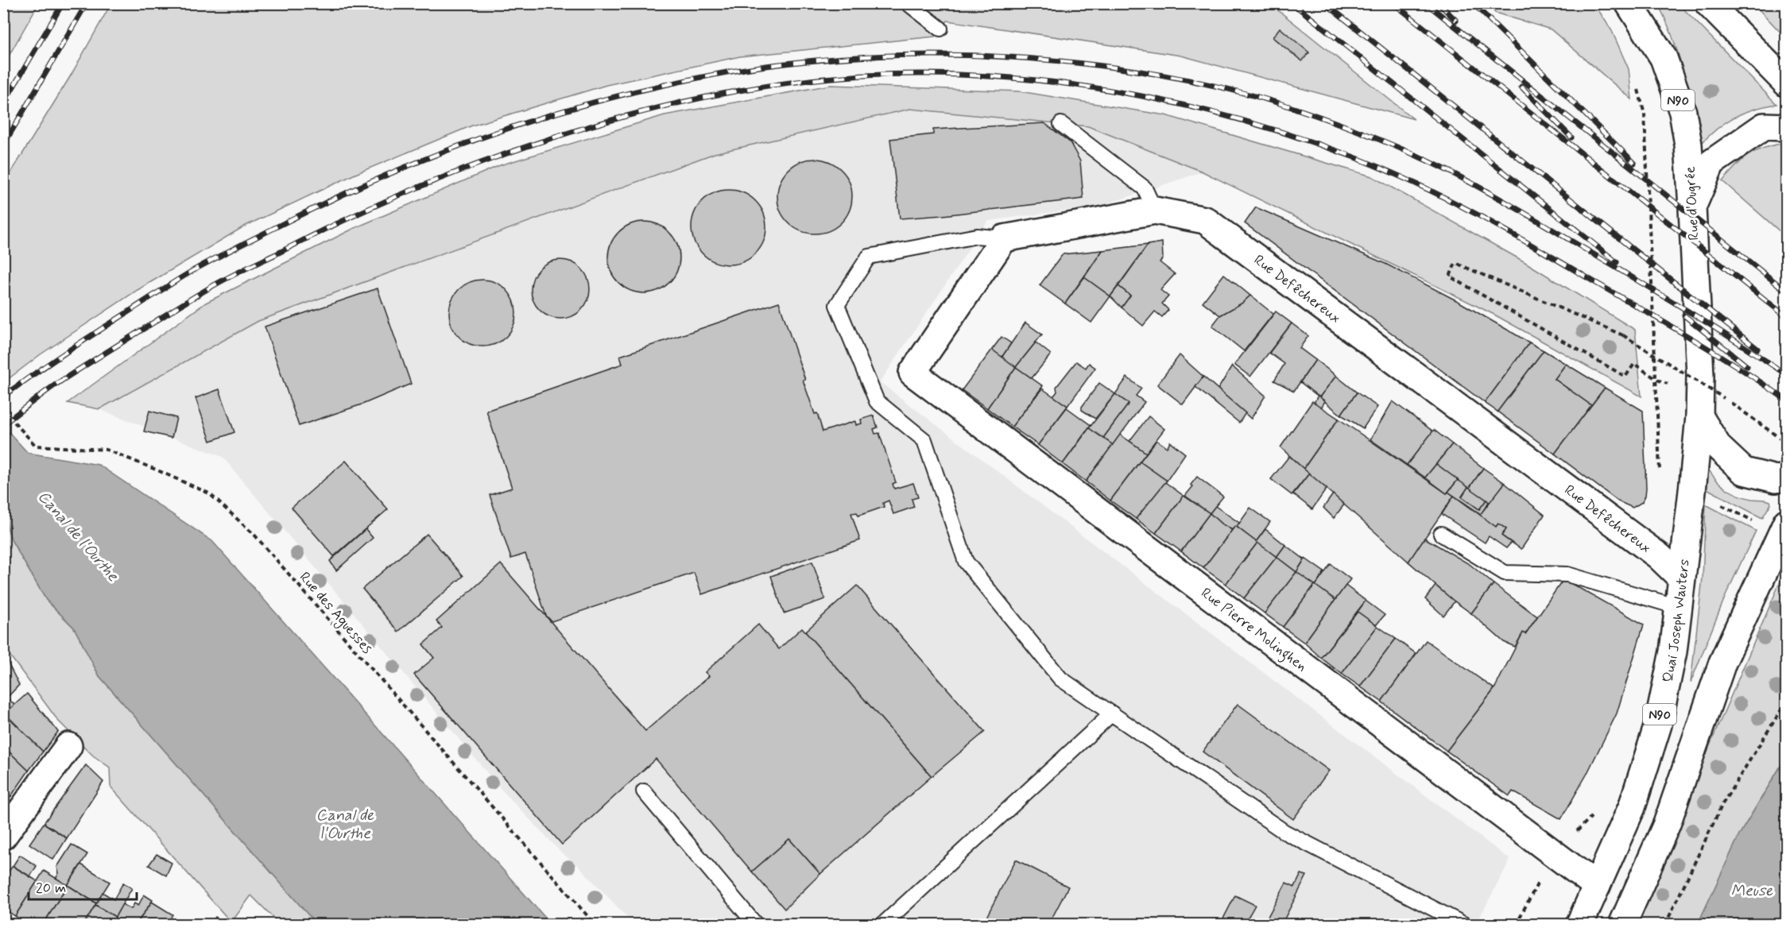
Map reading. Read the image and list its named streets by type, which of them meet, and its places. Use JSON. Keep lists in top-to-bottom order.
{
  "streets": {
    "street": [
      "N90",
      "Rue d'Ougrée",
      "Rue Defêchereux",
      "Quai Joseph Wauters",
      "Rue Pierre Molinghen"
    ],
    "path": ["Rue des Aguesses"]
  },
  "crossings": [
    ["N90", "Rue d'Ougrée"],
    ["Rue d'Ougrée", "Quai Joseph Wauters"],
    ["Rue Defêchereux", "Quai Joseph Wauters"],
    ["Rue Defêchereux", "Rue Pierre Molinghen"],
    ["Quai Joseph Wauters", "Rue Pierre Molinghen"]
  ],
  "water": ["Canal de l'Ourthe", "Meuse"],
  "scale_bar": "20 m"
}
